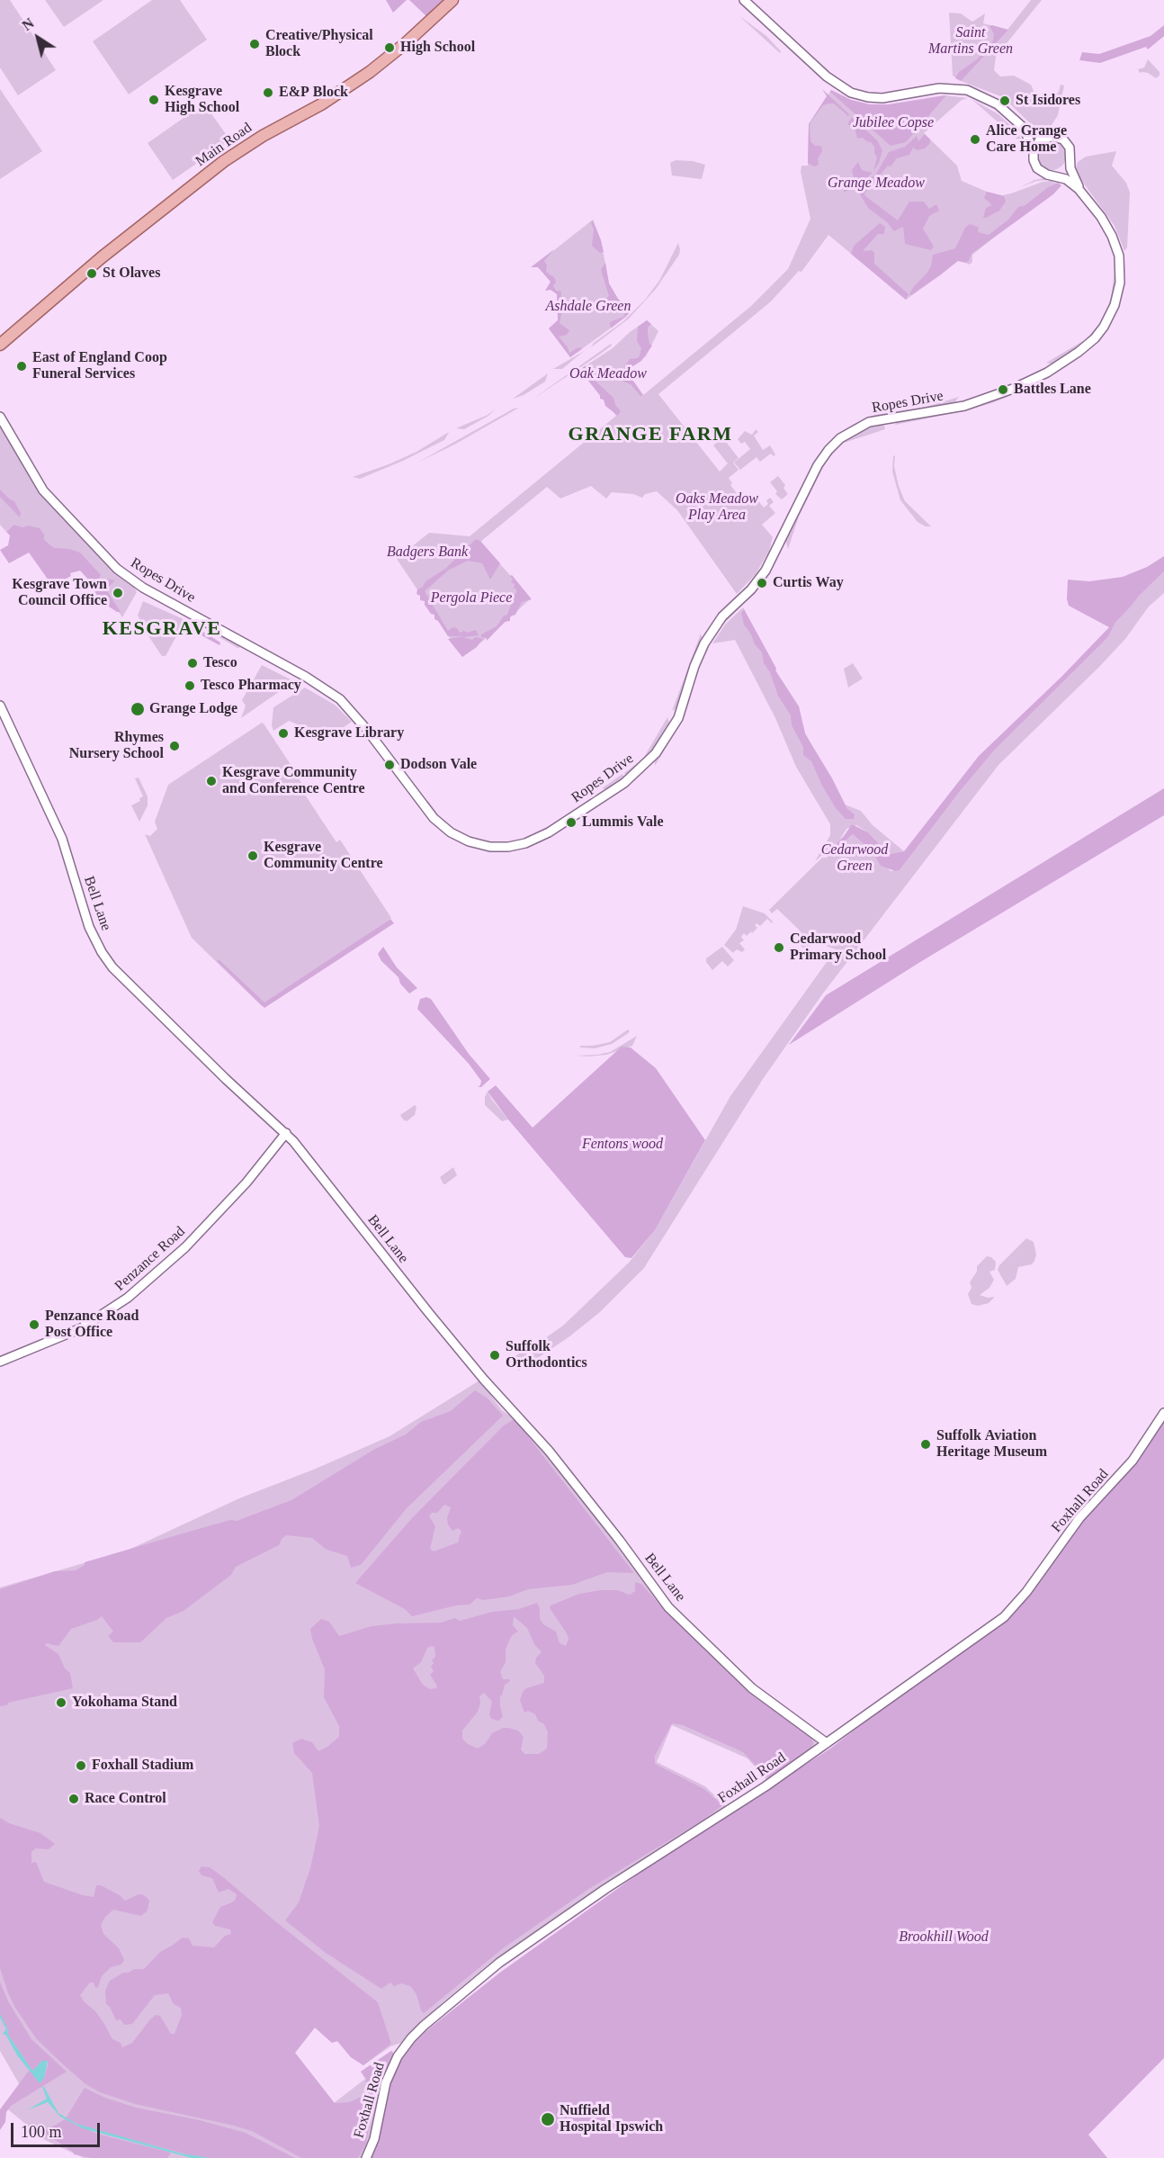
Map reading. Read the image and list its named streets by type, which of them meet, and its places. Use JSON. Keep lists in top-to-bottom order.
{
  "streets": {
    "main road": ["Main Road"],
    "street": [
      "Ropes Drive",
      "Bell Lane",
      "Penzance Road",
      "Foxhall Road"
    ]
  },
  "crossings": [
    ["Bell Lane", "Penzance Road"],
    ["Bell Lane", "Foxhall Road"]
  ],
  "districts": ["GRANGE FARM", "KESGRAVE"],
  "parks": [
    "Saint Martins Green",
    "Jubilee Copse",
    "Grange Meadow",
    "Ashdale Green",
    "Oak Meadow",
    "Oaks Meadow Play Area",
    "Badgers Bank",
    "Pergola Piece",
    "Cedarwood Green",
    "Fentons wood",
    "Brookhill Wood"
  ],
  "places": [
    "Creative/Physical Block",
    "High School",
    "E&P Block",
    "Kesgrave High School",
    "St Isidores",
    "Alice Grange Care Home",
    "St Olaves",
    "East of England Coop Funeral Services",
    "Battles Lane",
    "Curtis Way",
    "Kesgrave Town Council Office",
    "Tesco",
    "Tesco Pharmacy",
    "Grange Lodge",
    "Kesgrave Library",
    "Rhymes Nursery School",
    "Dodson Vale",
    "Kesgrave Community and Conference Centre",
    "Lummis Vale",
    "Kesgrave Community Centre",
    "Cedarwood Primary School",
    "Penzance Road Post Office",
    "Suffolk Orthodontics",
    "Suffolk Aviation Heritage Museum",
    "Yokohama Stand",
    "Foxhall Stadium",
    "Race Control",
    "Nuffield Hospital Ipswich"
  ],
  "scale_bar": "100 m",
  "north": "top left"
}
